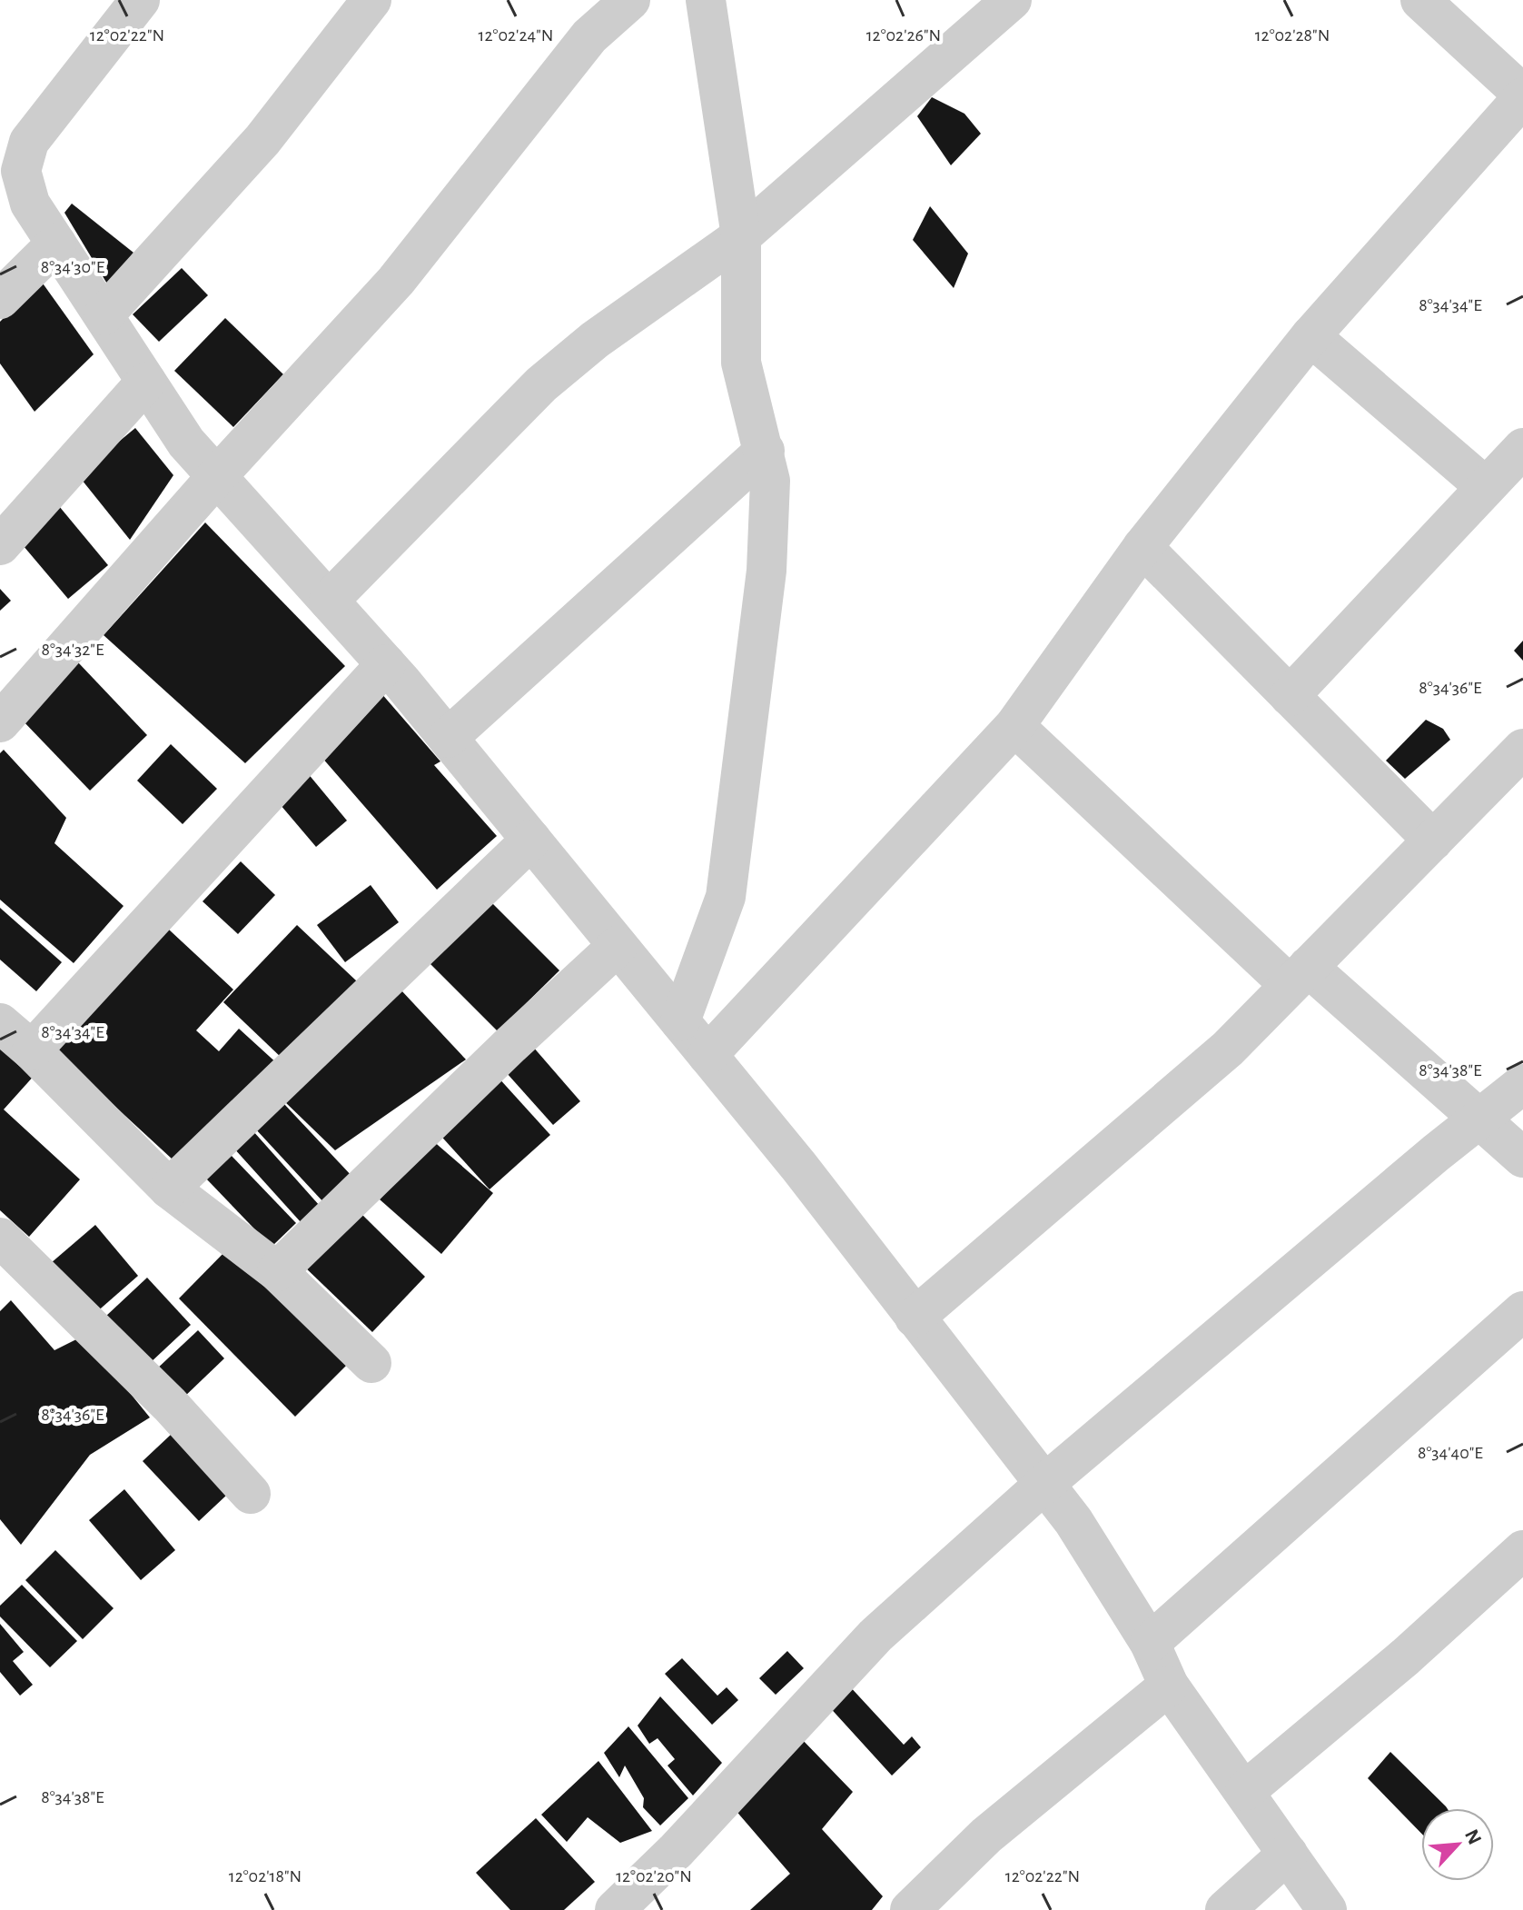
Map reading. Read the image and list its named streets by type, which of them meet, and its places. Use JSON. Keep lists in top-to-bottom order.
{
  "north": "top right",
  "coordinates": [
    "12°02'22\"N",
    "12°02'24\"N",
    "12°02'26\"N",
    "12°02'28\"N",
    "8°34'30\"E",
    "8°34'34\"E",
    "8°34'32\"E",
    "8°34'36\"E",
    "8°34'38\"E",
    "8°34'40\"E",
    "12°02'18\"N",
    "12°02'20\"N"
  ]
}
